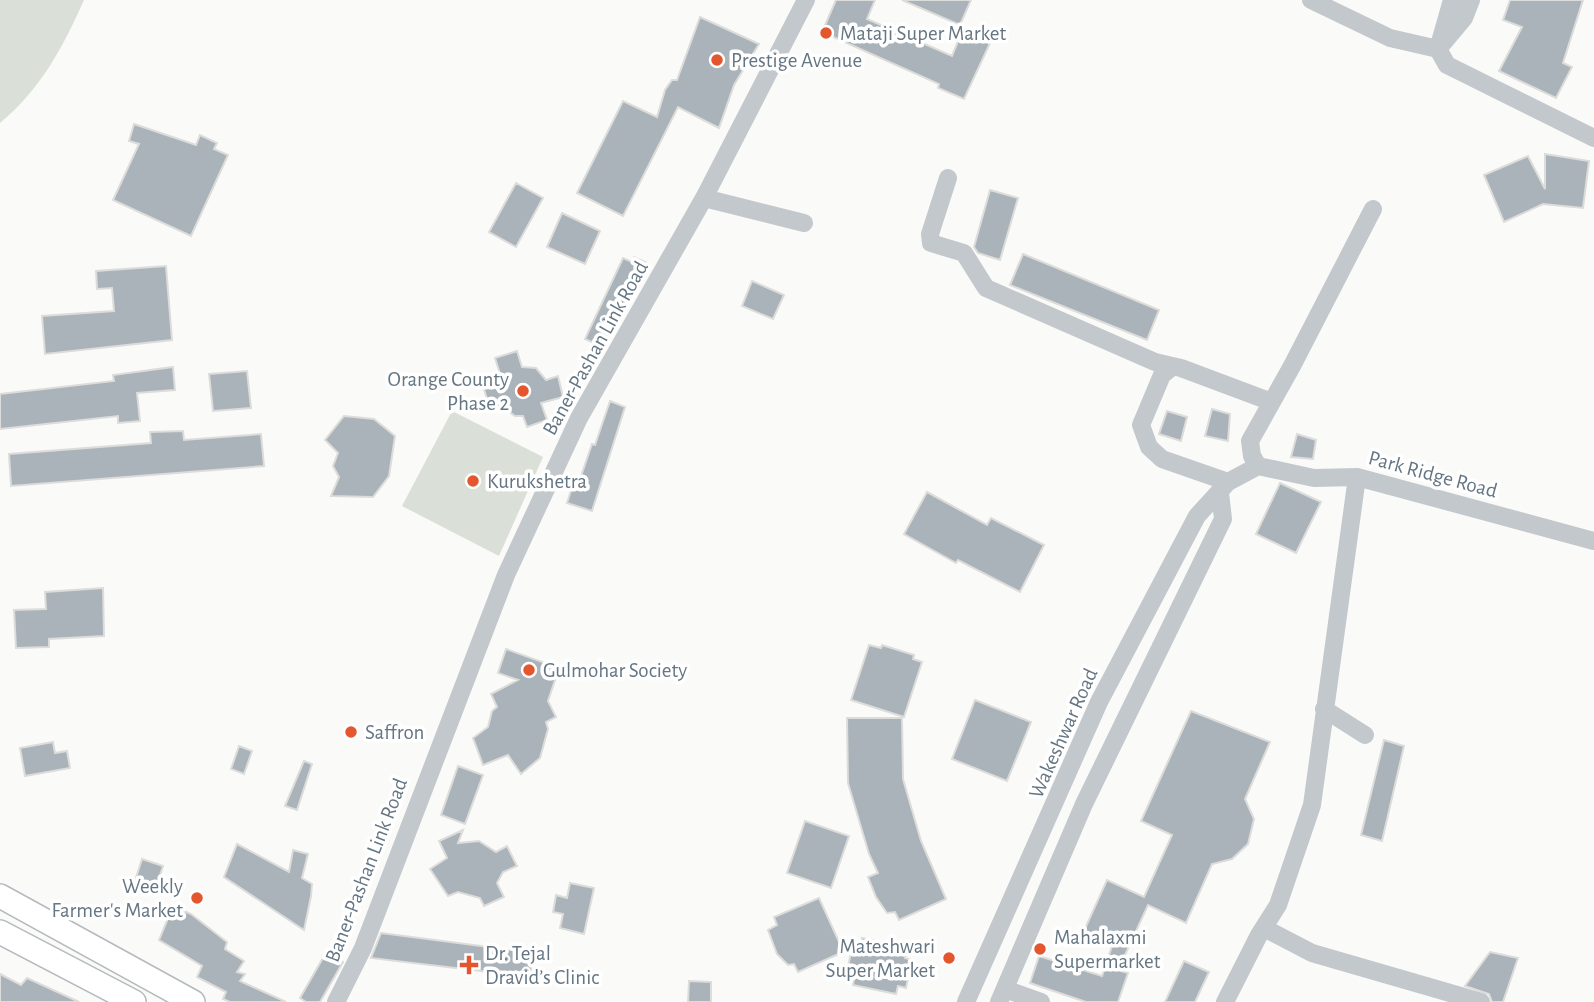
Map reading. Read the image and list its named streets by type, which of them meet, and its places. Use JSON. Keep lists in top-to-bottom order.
{
  "streets": {
    "street": ["Baner-Pashan Link Road", "Park Ridge Road", "Wakeshwar Road"]
  },
  "crossings": [
    ["Park Ridge Road", "Wakeshwar Road"]
  ],
  "places": {
    "other": [
      "Mataji Super Market",
      "Prestige Avenue",
      "Orange County Phase 2",
      "Kurukshetra",
      "Gulmohar Society",
      "Saffron",
      "Weekly Farmer's Market",
      "Mahalaxmi Supermarket",
      "Mateshwari Super Market"
    ],
    "health": ["Dr. Tejal Dravid’s Clinic"]
  }
}
